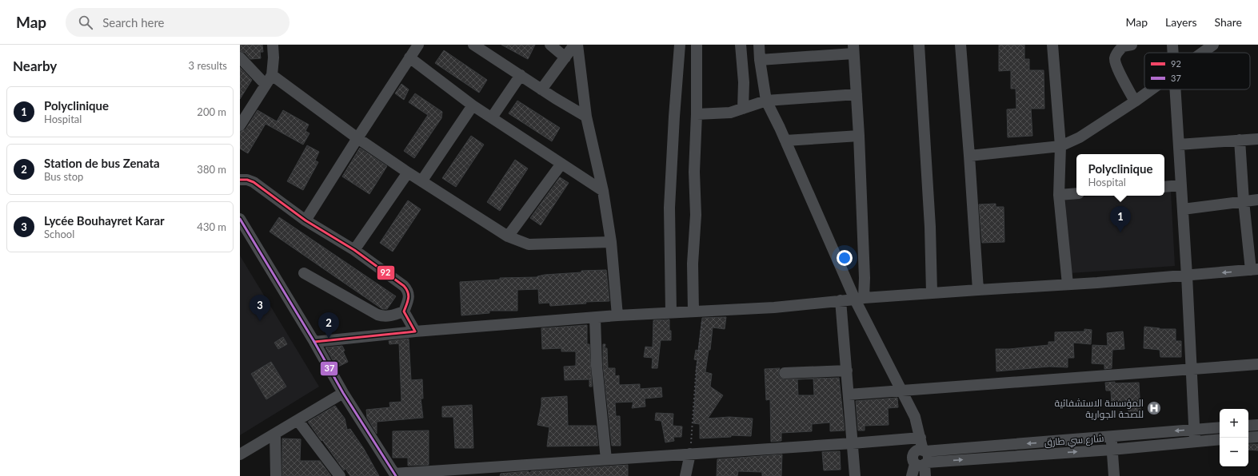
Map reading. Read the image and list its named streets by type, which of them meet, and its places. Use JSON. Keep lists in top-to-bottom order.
{
  "streets": {
    "street": ["شارع سي طارق"]
  },
  "places": {
    "hospital": ["المؤسسة الاستشفائية للصحة الجوارية"]
  },
  "lines": ["transit line 92", "transit line 37"],
  "legend": ["92", "37"],
  "page": {
    "header": "Map",
    "search": "Search here",
    "nav": ["Map", "Layers", "Share"],
    "heading": ["Nearby", "3 results"],
    "list": [
      {
        "mark": "1",
        "name": "Polyclinique",
        "note": "Hospital",
        "value": "200 m"
      },
      {
        "mark": "2",
        "name": "Station de bus Zenata",
        "note": "Bus stop",
        "value": "380 m"
      },
      {
        "mark": "3",
        "name": "Lycée Bouhayret Karar",
        "note": "School",
        "value": "430 m"
      }
    ],
    "popup": ["Polyclinique", "Hospital"],
    "pins": ["1", "3", "2"],
    "map_buttons": ["+", "−"]
  }
}
